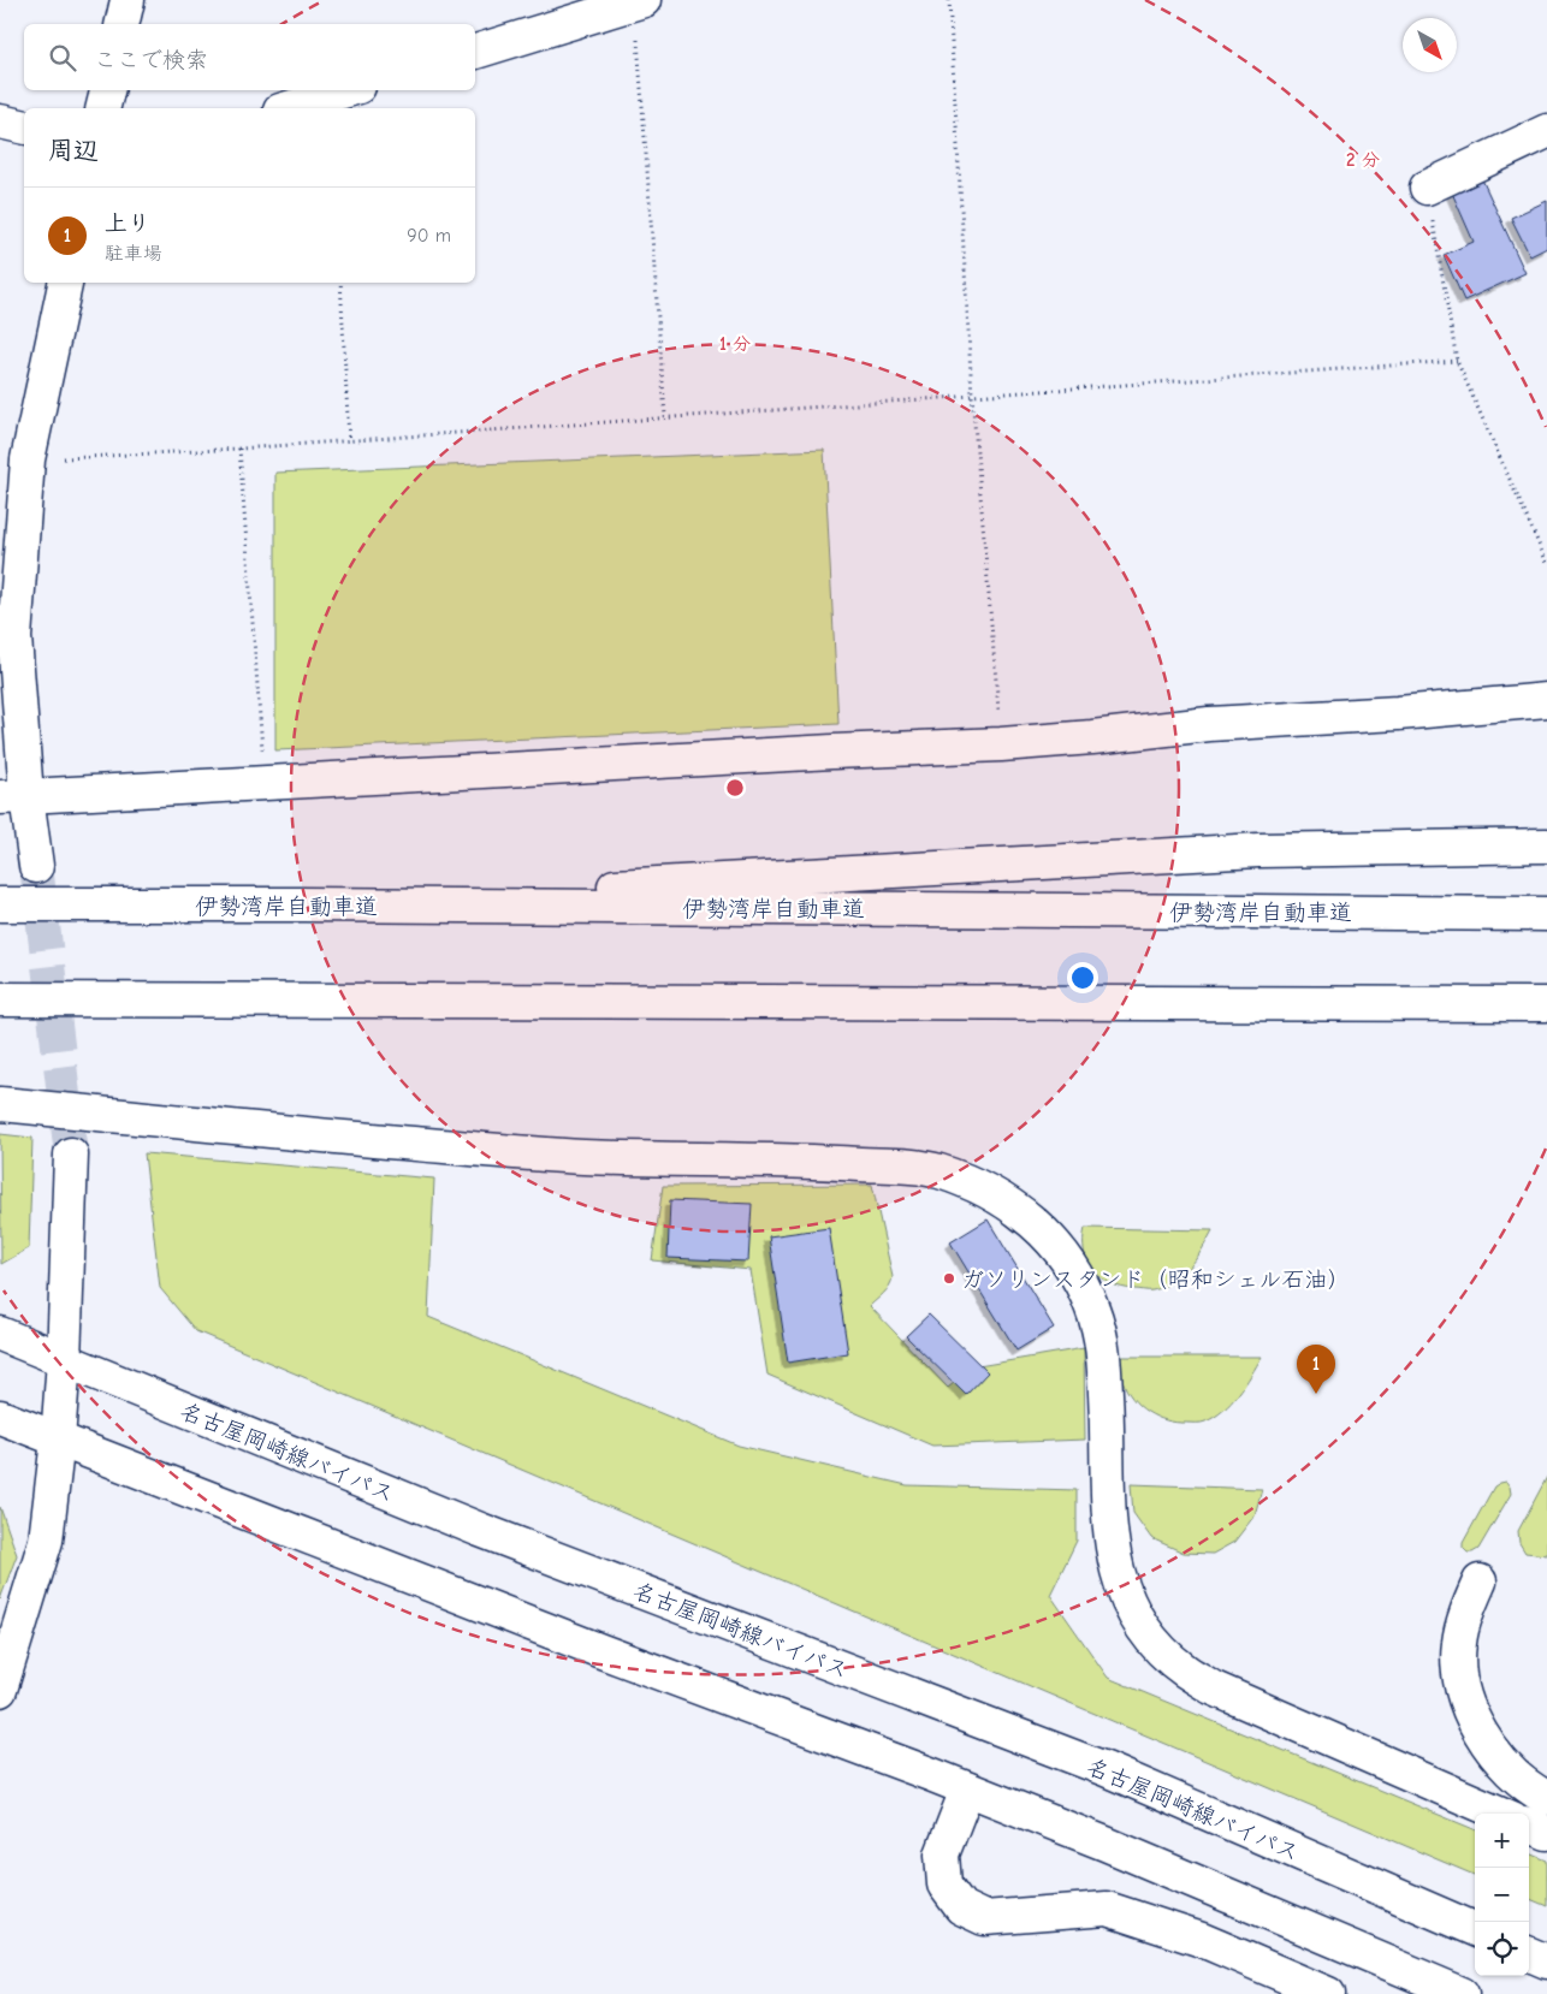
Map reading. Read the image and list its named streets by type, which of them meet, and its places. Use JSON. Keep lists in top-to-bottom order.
{
  "streets": {
    "main road": ["伊勢湾岸自動車道", "名古屋岡崎線バイパス"]
  },
  "places": ["ガソリンスタンド（昭和シェル石油）"],
  "north": "bottom right",
  "page": {
    "search": "ここで検索",
    "heading": "周辺",
    "list": [
      {
        "mark": "1",
        "name": "上り",
        "note": "駐車場",
        "value": "90 m"
      }
    ],
    "pins": "1",
    "map_buttons": ["+", "−"]
  },
  "rings": ["2 分", "1 分"]
}
